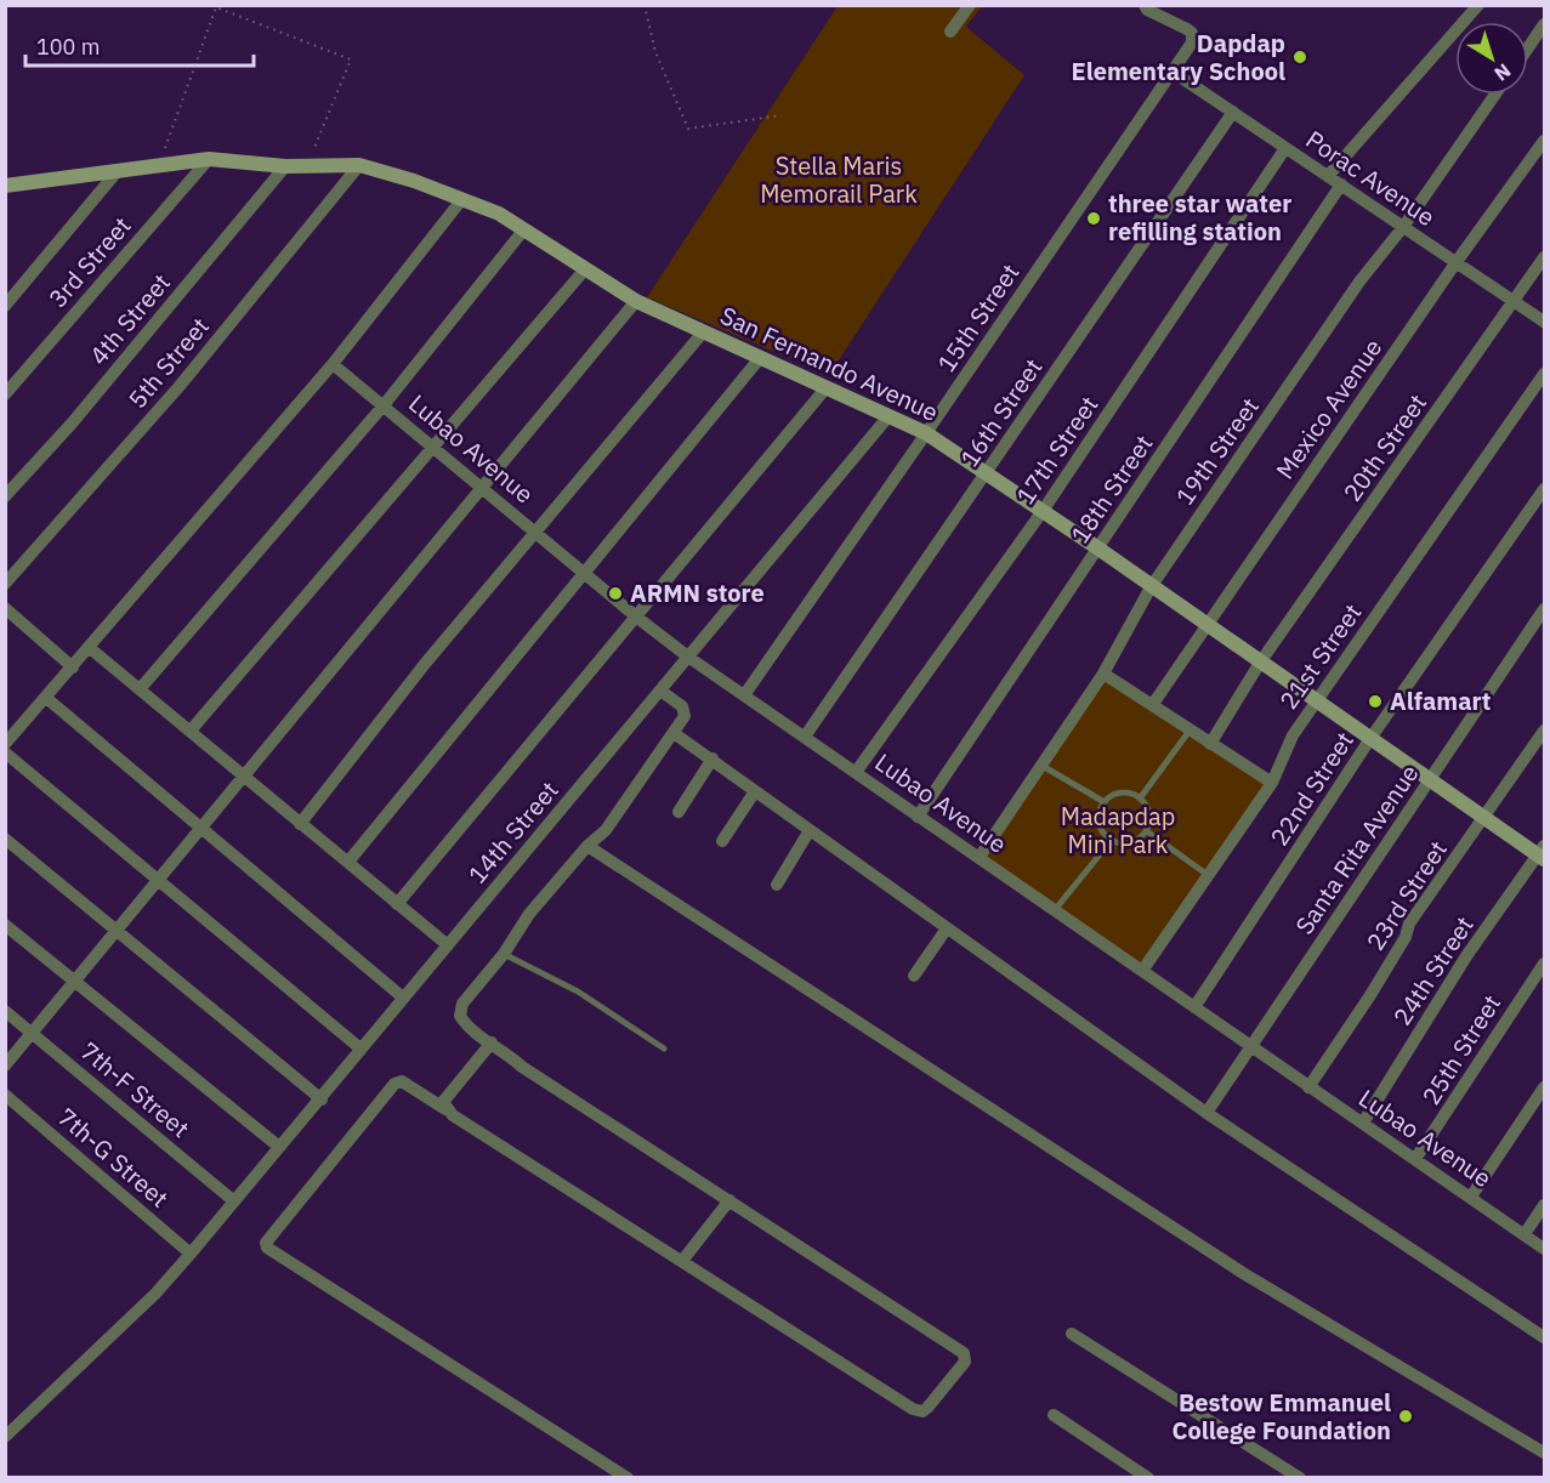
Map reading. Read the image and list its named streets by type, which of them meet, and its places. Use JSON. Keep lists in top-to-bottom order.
{
  "streets": {
    "main road": ["San Fernando Avenue"],
    "street": [
      "Porac Avenue",
      "3rd Street",
      "15th Street",
      "4th Street",
      "5th Street",
      "Mexico Avenue",
      "16th Street",
      "20th Street",
      "Lubao Avenue",
      "17th Street",
      "19th Street",
      "18th Street",
      "21st Street",
      "22nd Street",
      "14th Street",
      "Santa Rita Avenue",
      "23rd Street",
      "24th Street",
      "25th Street",
      "7th-F Street",
      "7th-G Street"
    ]
  },
  "crossings": [
    ["Porac Avenue", "15th Street"],
    ["Porac Avenue", "Mexico Avenue"],
    ["Porac Avenue", "16th Street"],
    ["Porac Avenue", "20th Street"],
    ["Porac Avenue", "17th Street"],
    ["Porac Avenue", "19th Street"],
    ["Porac Avenue", "18th Street"],
    ["3rd Street", "San Fernando Avenue"],
    ["15th Street", "San Fernando Avenue"],
    ["15th Street", "Lubao Avenue"],
    ["4th Street", "San Fernando Avenue"],
    ["5th Street", "San Fernando Avenue"],
    ["San Fernando Avenue", "Mexico Avenue"],
    ["San Fernando Avenue", "16th Street"],
    ["San Fernando Avenue", "20th Street"],
    ["San Fernando Avenue", "17th Street"],
    ["San Fernando Avenue", "19th Street"],
    ["San Fernando Avenue", "18th Street"],
    ["San Fernando Avenue", "21st Street"],
    ["San Fernando Avenue", "22nd Street"],
    ["San Fernando Avenue", "14th Street"],
    ["San Fernando Avenue", "Santa Rita Avenue"],
    ["San Fernando Avenue", "23rd Street"],
    ["San Fernando Avenue", "24th Street"],
    ["16th Street", "Lubao Avenue"],
    ["Lubao Avenue", "17th Street"],
    ["Lubao Avenue", "19th Street"],
    ["Lubao Avenue", "18th Street"],
    ["Lubao Avenue", "21st Street"],
    ["Lubao Avenue", "22nd Street"],
    ["Lubao Avenue", "14th Street"],
    ["Lubao Avenue", "Santa Rita Avenue"],
    ["Lubao Avenue", "23rd Street"],
    ["Lubao Avenue", "24th Street"],
    ["Lubao Avenue", "25th Street"],
    ["14th Street", "7th-F Street"],
    ["14th Street", "7th-G Street"]
  ],
  "parks": ["Stella Maris Memorail Park", "Madapdap Mini Park"],
  "places": [
    "Dapdap Elementary School",
    "three star water refilling station",
    "ARMN store",
    "Alfamart",
    "Bestow Emmanuel College Foundation"
  ],
  "scale_bar": "100 m",
  "north": "bottom right"
}
